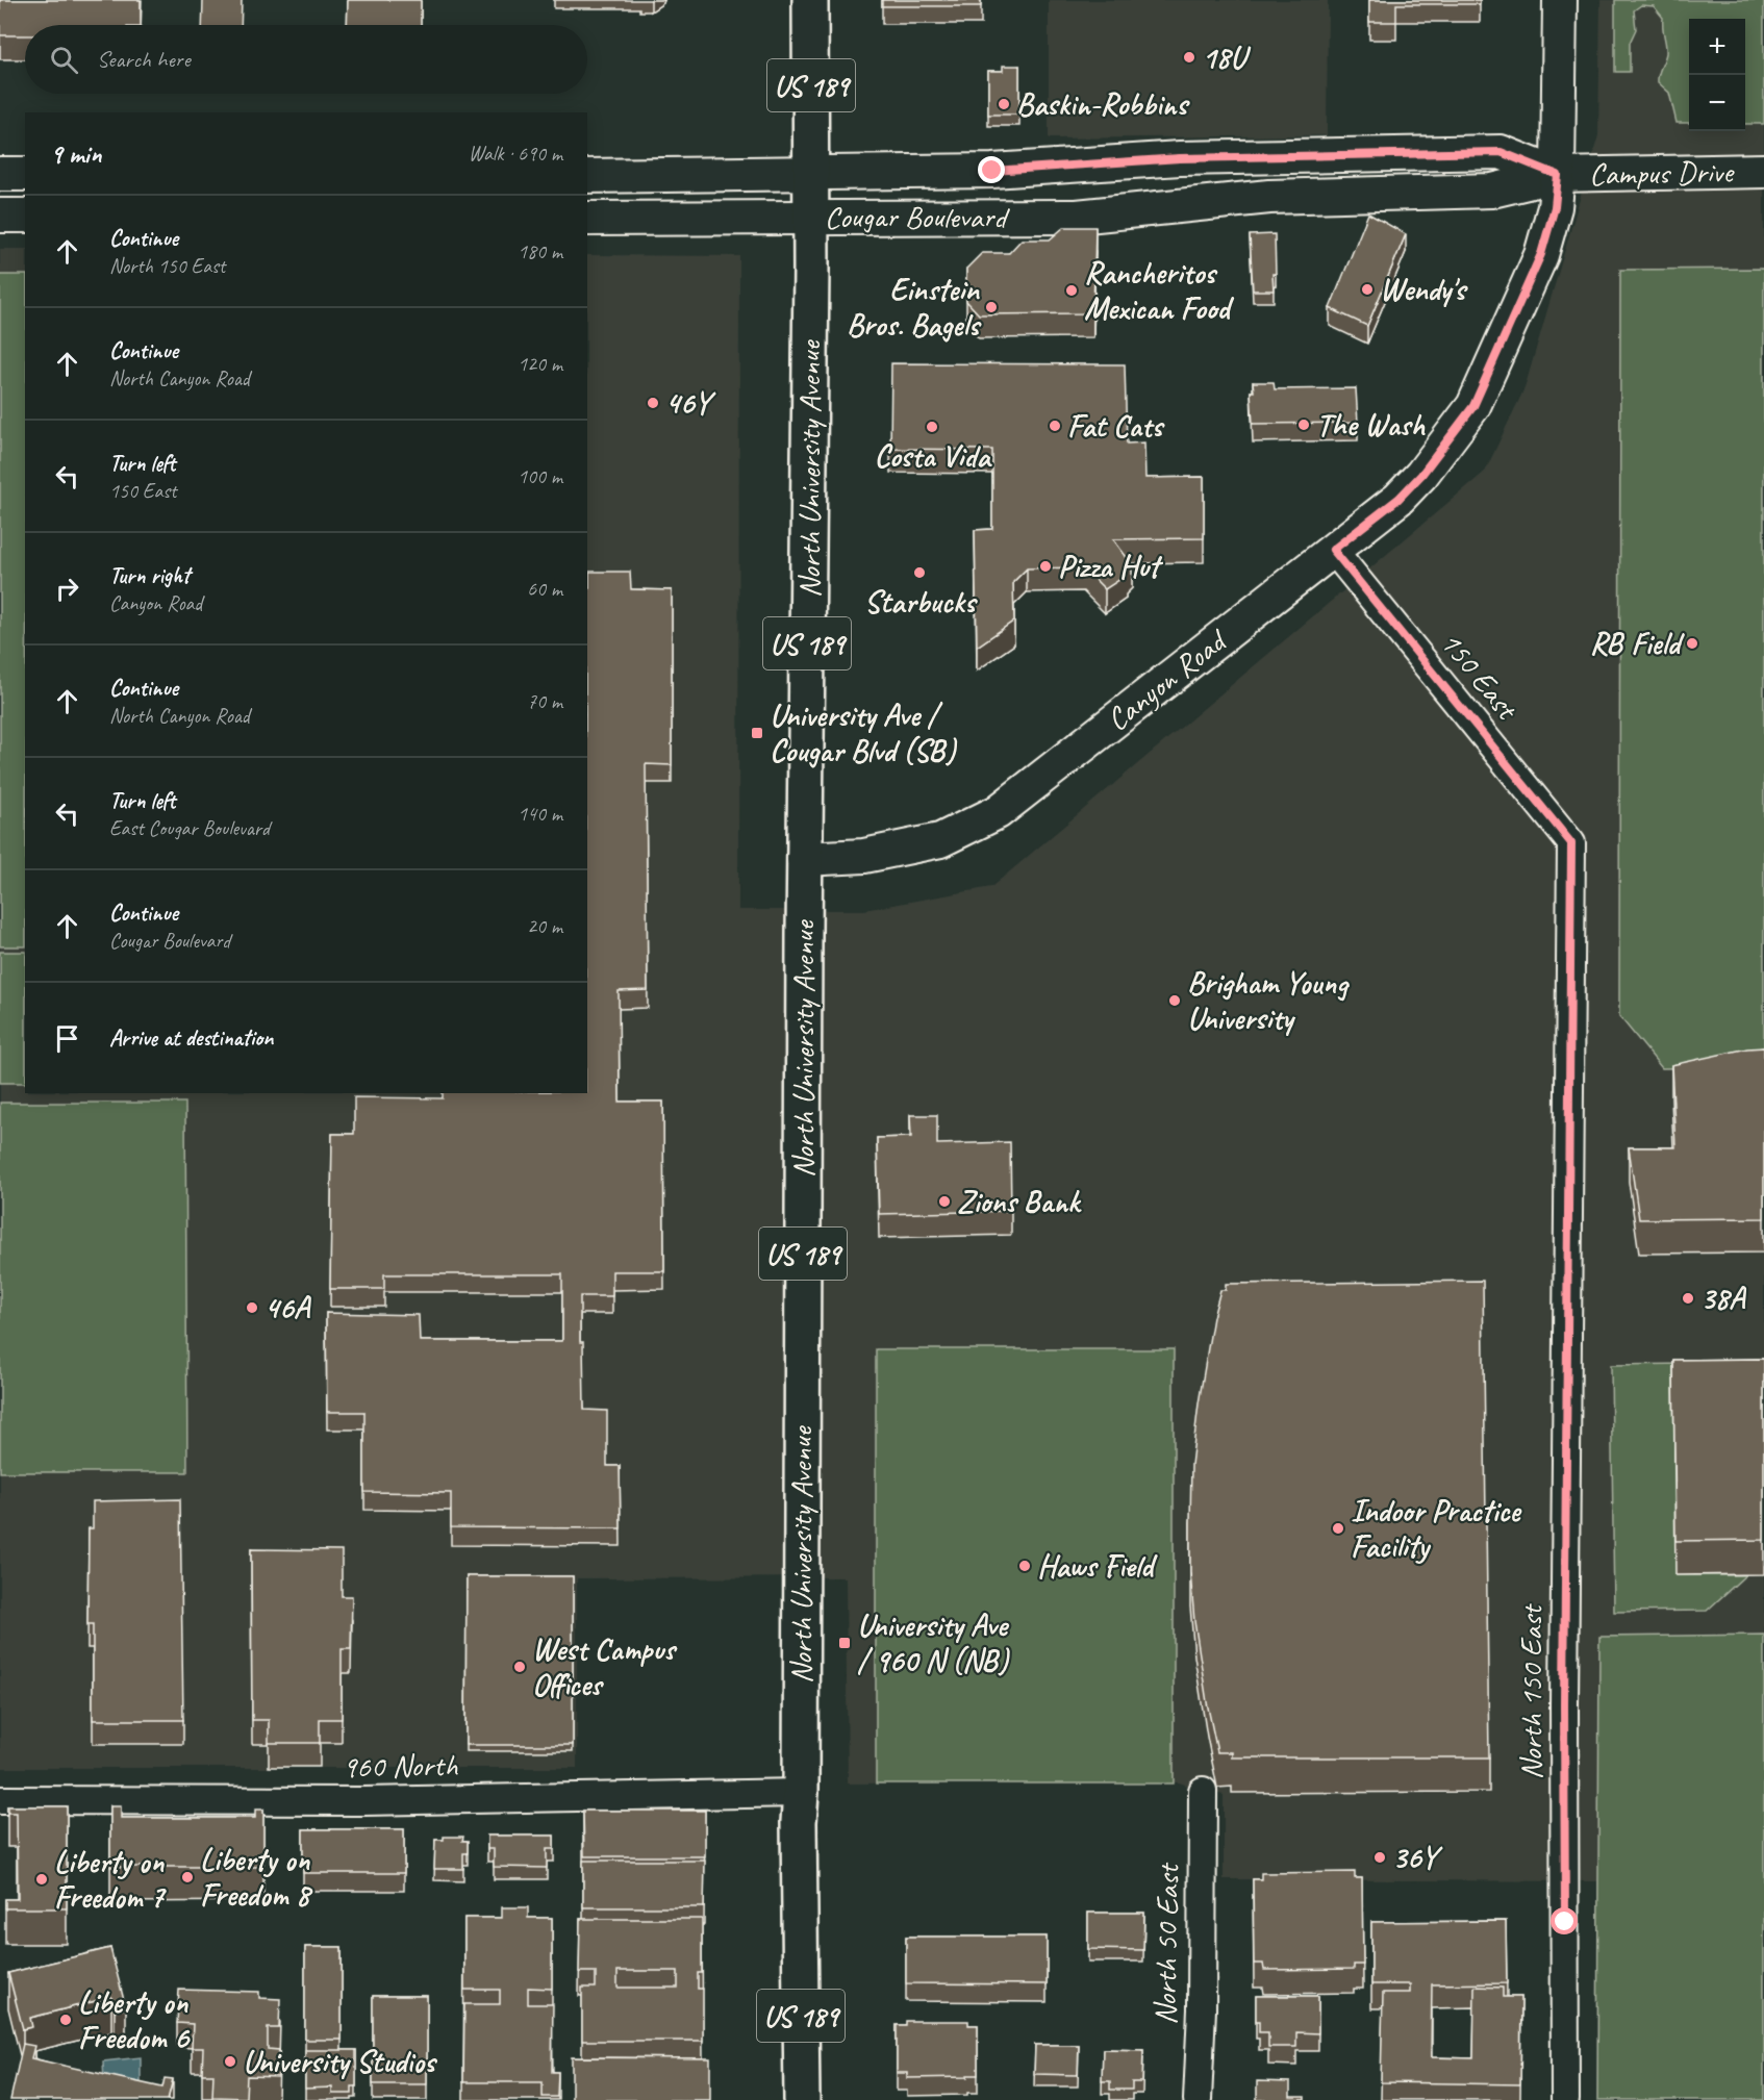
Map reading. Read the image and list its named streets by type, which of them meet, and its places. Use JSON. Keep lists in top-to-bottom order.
{
  "streets": {
    "highway": ["US 189", "North University Avenue"],
    "main road": ["Campus Drive", "Cougar Boulevard", "Canyon Road"],
    "street": [
      "150 East",
      "North 150 East",
      "960 North",
      "North 50 East"
    ]
  },
  "crossings": [
    ["Campus Drive", "Cougar Boulevard"],
    ["Campus Drive", "Canyon Road"],
    ["Cougar Boulevard", "North University Avenue"],
    ["Cougar Boulevard", "Canyon Road"],
    ["North University Avenue", "Canyon Road"],
    ["North University Avenue", "960 North"],
    ["150 East", "Canyon Road"],
    ["150 East", "North 150 East"]
  ],
  "places": {
    "other": [
      "18U",
      "Baskin-Robbins",
      "Wendy's",
      "Rancheritos Mexican Food",
      "Einstein Bros. Bagels",
      "46Y",
      "The Wash",
      "Fat Cats",
      "Costa Vida",
      "Pizza Hut",
      "Starbucks",
      "RB Field",
      "Brigham Young University",
      "Zions Bank",
      "38A",
      "46A",
      "Indoor Practice Facility",
      "Haws Field",
      "West Campus Offices",
      "36Y",
      "Liberty on Freedom 8",
      "Liberty on Freedom 7",
      "Liberty on Freedom 6",
      "University Studios"
    ],
    "transit": ["University Ave / Cougar Blvd (SB)", "University Ave / 960 N (NB)"]
  },
  "page": {
    "map_buttons": ["+", "−"],
    "search": "Search here",
    "heading": ["9 min", "Walk · 690 m"],
    "list": [
      ["Continue", "North 150 East", "180 m"],
      ["Continue", "North Canyon Road", "120 m"],
      ["Turn left", "150 East", "100 m"],
      ["Turn right", "Canyon Road", "60 m"],
      ["Continue", "North Canyon Road", "70 m"],
      ["Turn left", "East Cougar Boulevard", "140 m"],
      ["Continue", "Cougar Boulevard", "20 m"],
      "Arrive at destination"
    ]
  }
}
